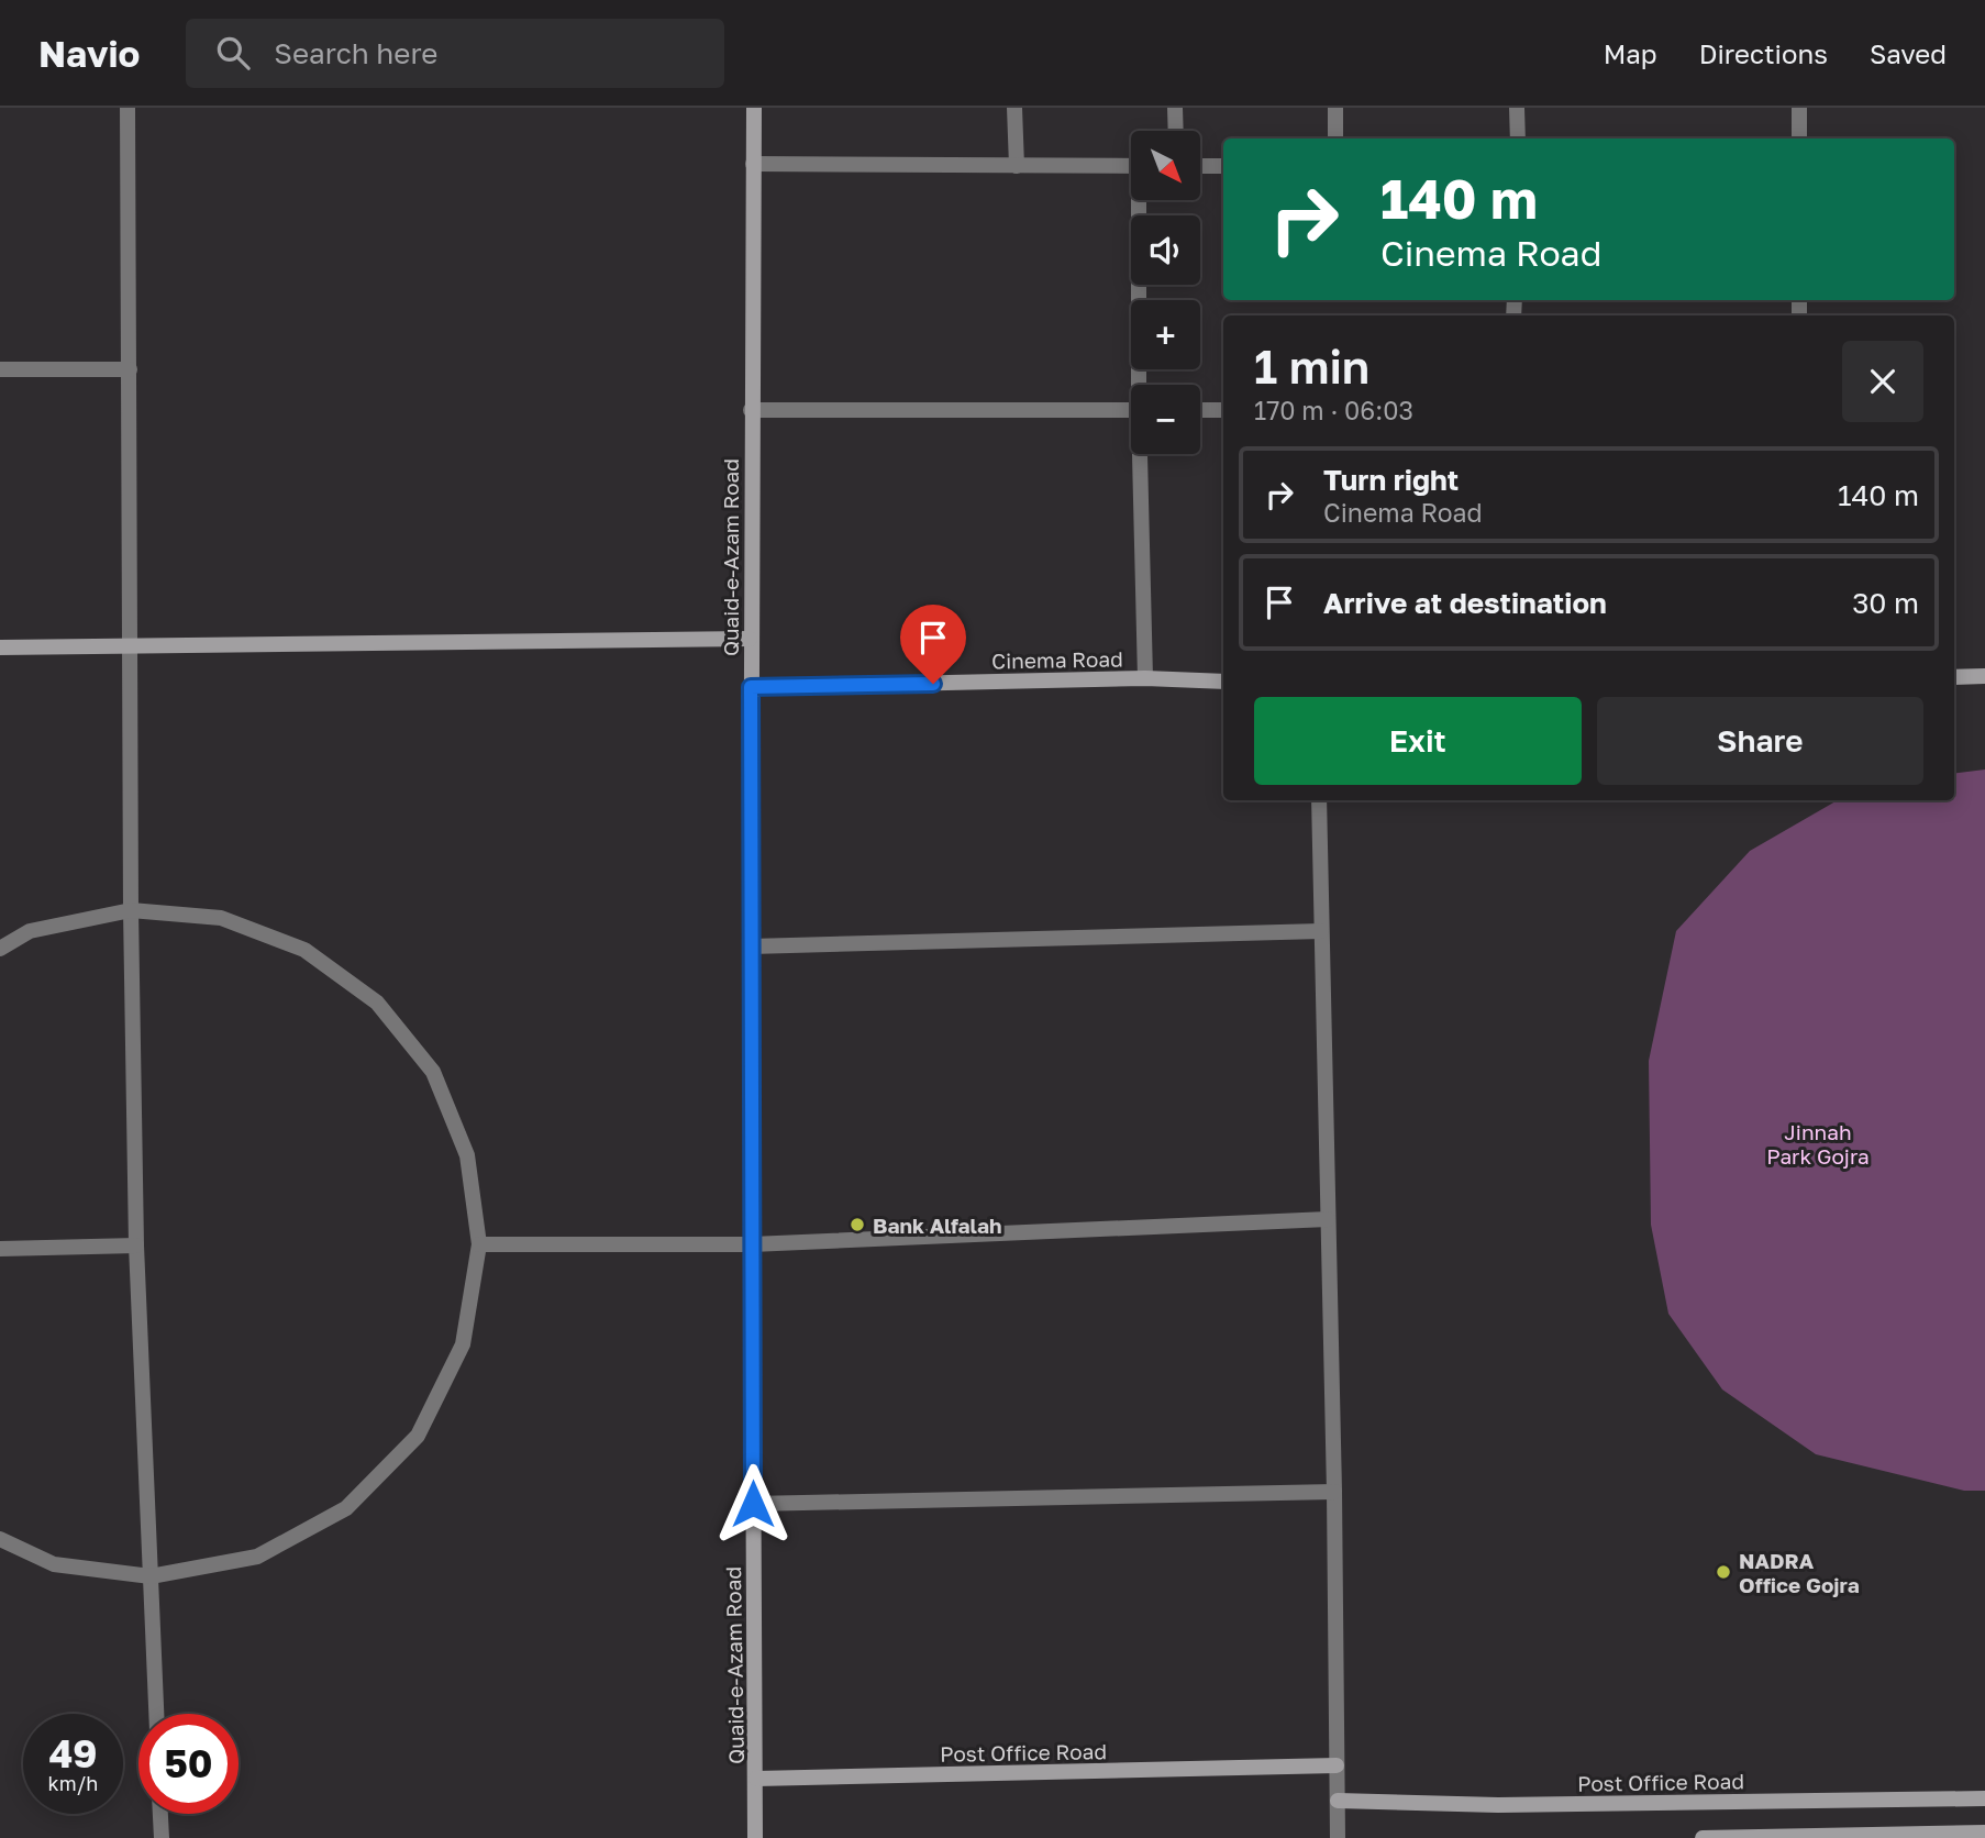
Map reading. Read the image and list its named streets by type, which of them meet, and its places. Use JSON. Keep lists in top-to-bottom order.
{
  "streets": {
    "main road": ["Quaid-e-Azam Road", "Cinema Road", "Post Office Road"]
  },
  "crossings": [
    ["Quaid-e-Azam Road", "Cinema Road"],
    ["Quaid-e-Azam Road", "Post Office Road"]
  ],
  "parks": ["Jinnah Park Gojra"],
  "places": ["Bank Alfalah", "NADRA Office Gojra"],
  "north": "bottom right",
  "page": {
    "header": "Navio",
    "search": "Search here",
    "nav": ["Map", "Directions", "Saved"],
    "map_buttons": ["+", "−"],
    "turn": ["140 m", "Cinema Road"],
    "heading": ["1 min", "170 m · 06:03"],
    "list": [
      {
        "name": "Turn right",
        "note": "Cinema Road",
        "value": "140 m"
      },
      {
        "name": "Arrive at destination",
        "value": "30 m"
      }
    ],
    "buttons": ["Exit", "Share"],
    "speed": "49 km/h",
    "limit": "50"
  }
}
